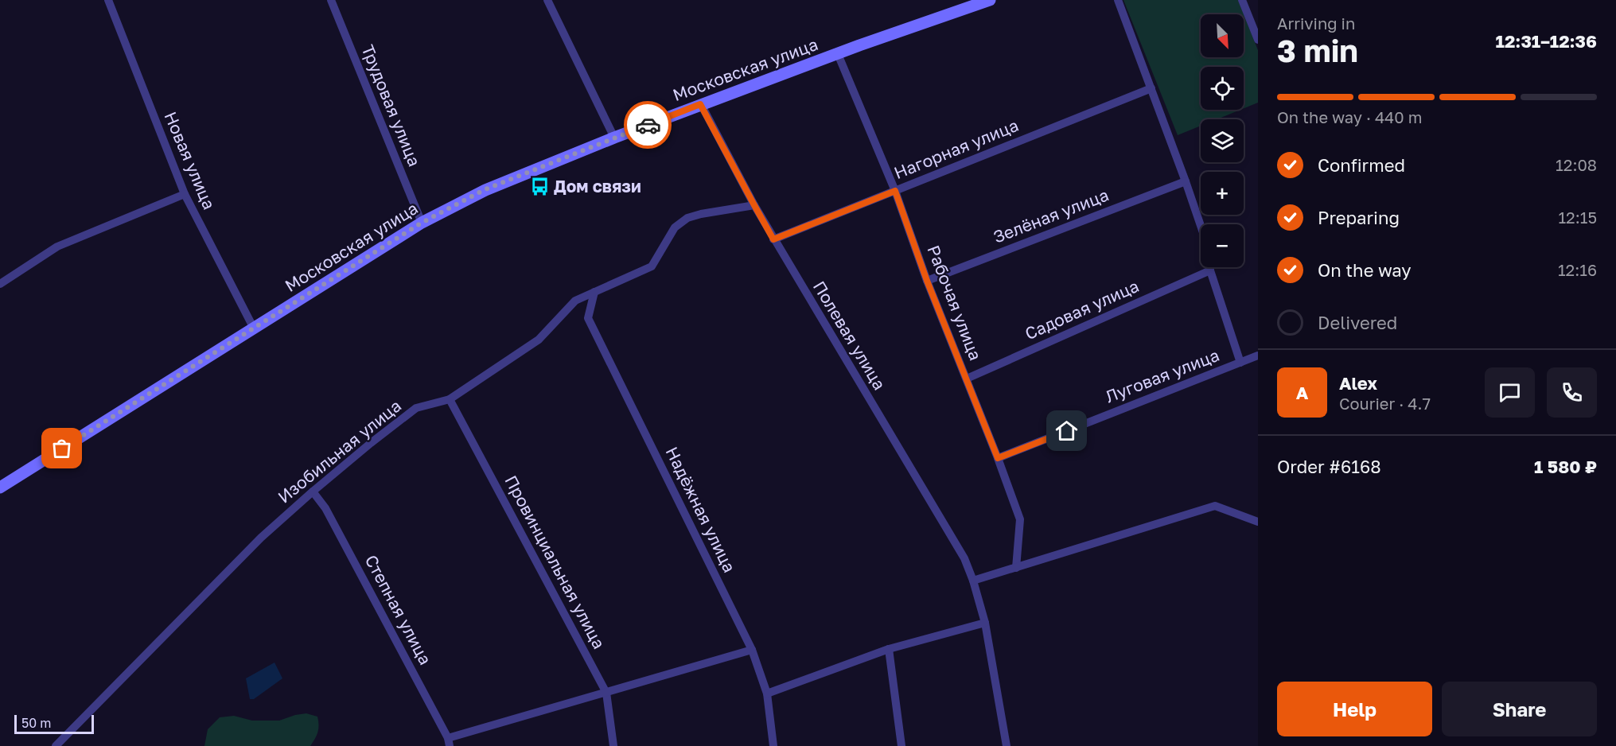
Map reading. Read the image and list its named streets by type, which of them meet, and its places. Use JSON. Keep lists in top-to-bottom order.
{
  "streets": {
    "main road": ["Московская улица"],
    "street": [
      "Трудовая улица",
      "Нагорная улица",
      "Новая улица",
      "Зелёная улица",
      "Рабочая улица",
      "Садовая улица",
      "Полевая улица",
      "Луговая улица",
      "Изобильная улица",
      "Надёжная улица",
      "Провинциальная улица",
      "Степная улица"
    ]
  },
  "crossings": [
    ["Московская улица", "Трудовая улица"],
    ["Московская улица", "Новая улица"],
    ["Московская улица", "Рабочая улица"],
    ["Московская улица", "Полевая улица"],
    ["Нагорная улица", "Рабочая улица"],
    ["Нагорная улица", "Полевая улица"],
    ["Зелёная улица", "Рабочая улица"],
    ["Рабочая улица", "Садовая улица"],
    ["Рабочая улица", "Луговая улица"],
    ["Полевая улица", "Изобильная улица"],
    ["Изобильная улица", "Надёжная улица"],
    ["Изобильная улица", "Провинциальная улица"],
    ["Изобильная улица", "Степная улица"]
  ],
  "places": {
    "bus stop": ["Дом связи"]
  },
  "scale_bar": "50 m",
  "north": "bottom right",
  "page": {
    "heading": ["3 min", "Arriving in", "12:31–12:36"],
    "panel": [
      "Alex",
      "Courier · 4.7",
      "Order #6168",
      "1 580 ₽"
    ],
    "map_buttons": ["+", "−"],
    "bar": "On the way · 440 m",
    "list": [
      ["Confirmed", "12:08"],
      ["Preparing", "12:15"],
      ["On the way", "12:16"],
      "Delivered"
    ],
    "round": "A",
    "buttons": ["Help", "Share"],
    "scale": "50 m"
  }
}
